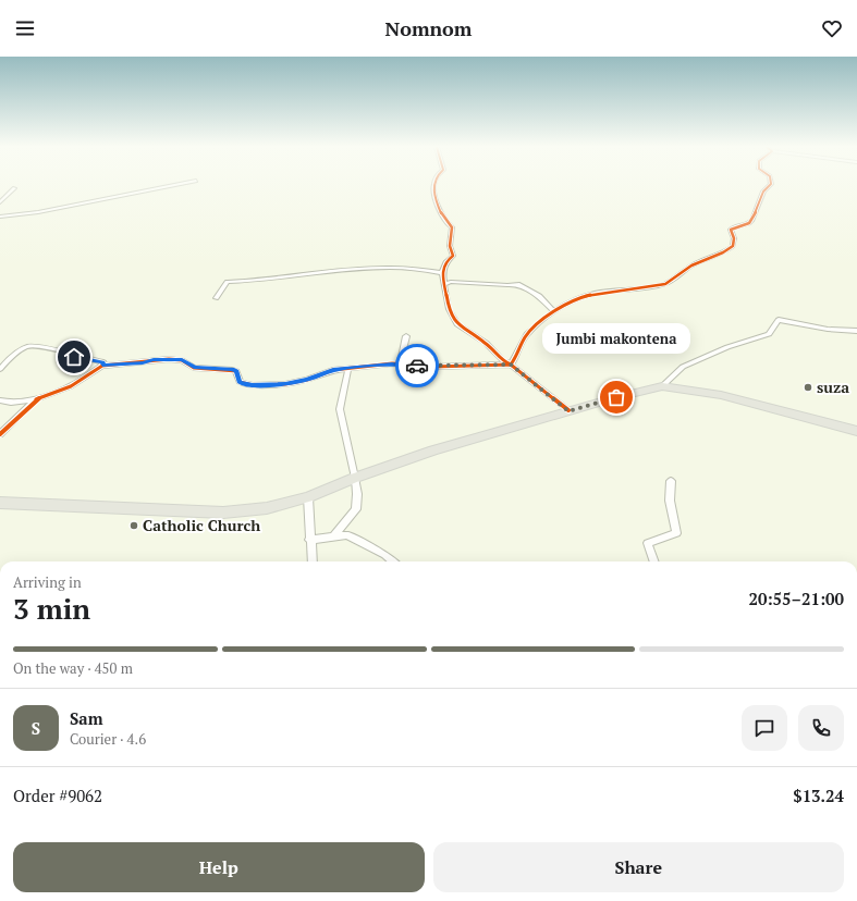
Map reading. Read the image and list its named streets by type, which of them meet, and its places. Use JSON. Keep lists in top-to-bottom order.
{
  "places": ["suza", "Jumbi makontena", "Catholic Church"],
  "page": {
    "header": "Nomnom",
    "bubble": "Jumbi makontena",
    "heading": ["3 min", "Arriving in", "20:55–21:00"],
    "panel": [
      "Sam",
      "Courier · 4.6",
      "Order #9062",
      "$13.24"
    ],
    "bar": "On the way · 450 m",
    "round": "S",
    "buttons": ["Help", "Share"]
  }
}
